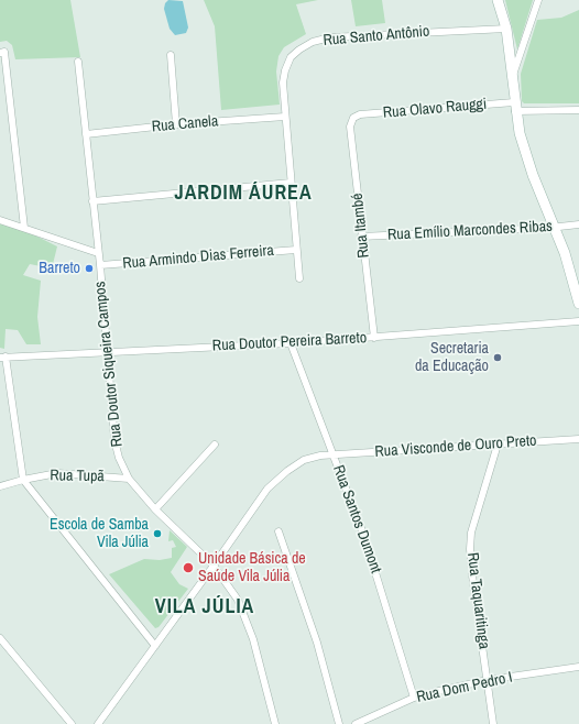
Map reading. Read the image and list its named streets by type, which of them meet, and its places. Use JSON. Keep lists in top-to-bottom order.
{
  "streets": {
    "street": [
      "Rua Santo Antônio",
      "Rua Olavo Rauggi",
      "Rua Canela",
      "Rua Itambé",
      "Rua Emílio Marcondes Ribas",
      "Rua Armindo Dias Ferreira",
      "Rua Doutor Pereira Barreto",
      "Rua Doutor Siqueira Campos",
      "Rua Visconde de Ouro Preto",
      "Rua Tupã",
      "Rua Santos Dumont",
      "Rua Taquaritinga",
      "Rua Dom Pedro I"
    ]
  },
  "crossings": [
    ["Rua Santo Antônio", "Rua Canela"],
    ["Rua Santo Antônio", "Rua Armindo Dias Ferreira"],
    ["Rua Olavo Rauggi", "Rua Itambé"],
    ["Rua Canela", "Rua Doutor Siqueira Campos"],
    ["Rua Itambé", "Rua Emílio Marcondes Ribas"],
    ["Rua Itambé", "Rua Doutor Pereira Barreto"],
    ["Rua Armindo Dias Ferreira", "Rua Doutor Siqueira Campos"],
    ["Rua Doutor Pereira Barreto", "Rua Doutor Siqueira Campos"],
    ["Rua Doutor Pereira Barreto", "Rua Santos Dumont"],
    ["Rua Doutor Siqueira Campos", "Rua Visconde de Ouro Preto"],
    ["Rua Doutor Siqueira Campos", "Rua Tupã"],
    ["Rua Visconde de Ouro Preto", "Rua Santos Dumont"],
    ["Rua Visconde de Ouro Preto", "Rua Taquaritinga"],
    ["Rua Santos Dumont", "Rua Dom Pedro I"],
    ["Rua Taquaritinga", "Rua Dom Pedro I"]
  ],
  "districts": ["JARDIM ÁUREA", "VILA JÚLIA"],
  "places": [
    "Barreto",
    "Secretaria da Educação",
    "Escola de Samba Vila Júlia",
    "Unidade Básica de Saúde Vila Júlia"
  ]
}
